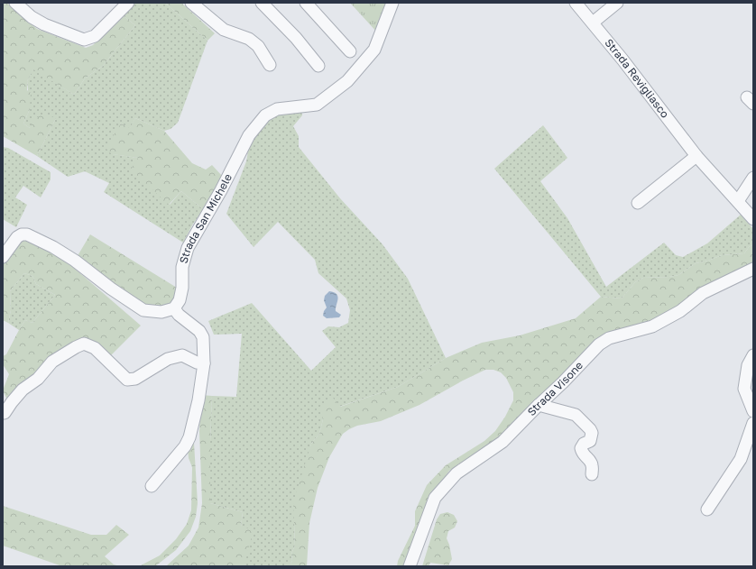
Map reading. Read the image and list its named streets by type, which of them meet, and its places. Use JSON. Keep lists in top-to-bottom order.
{
  "streets": {
    "street": ["Strada Revigliasco", "Strada San Michele", "Strada Visone"]
  }
}
